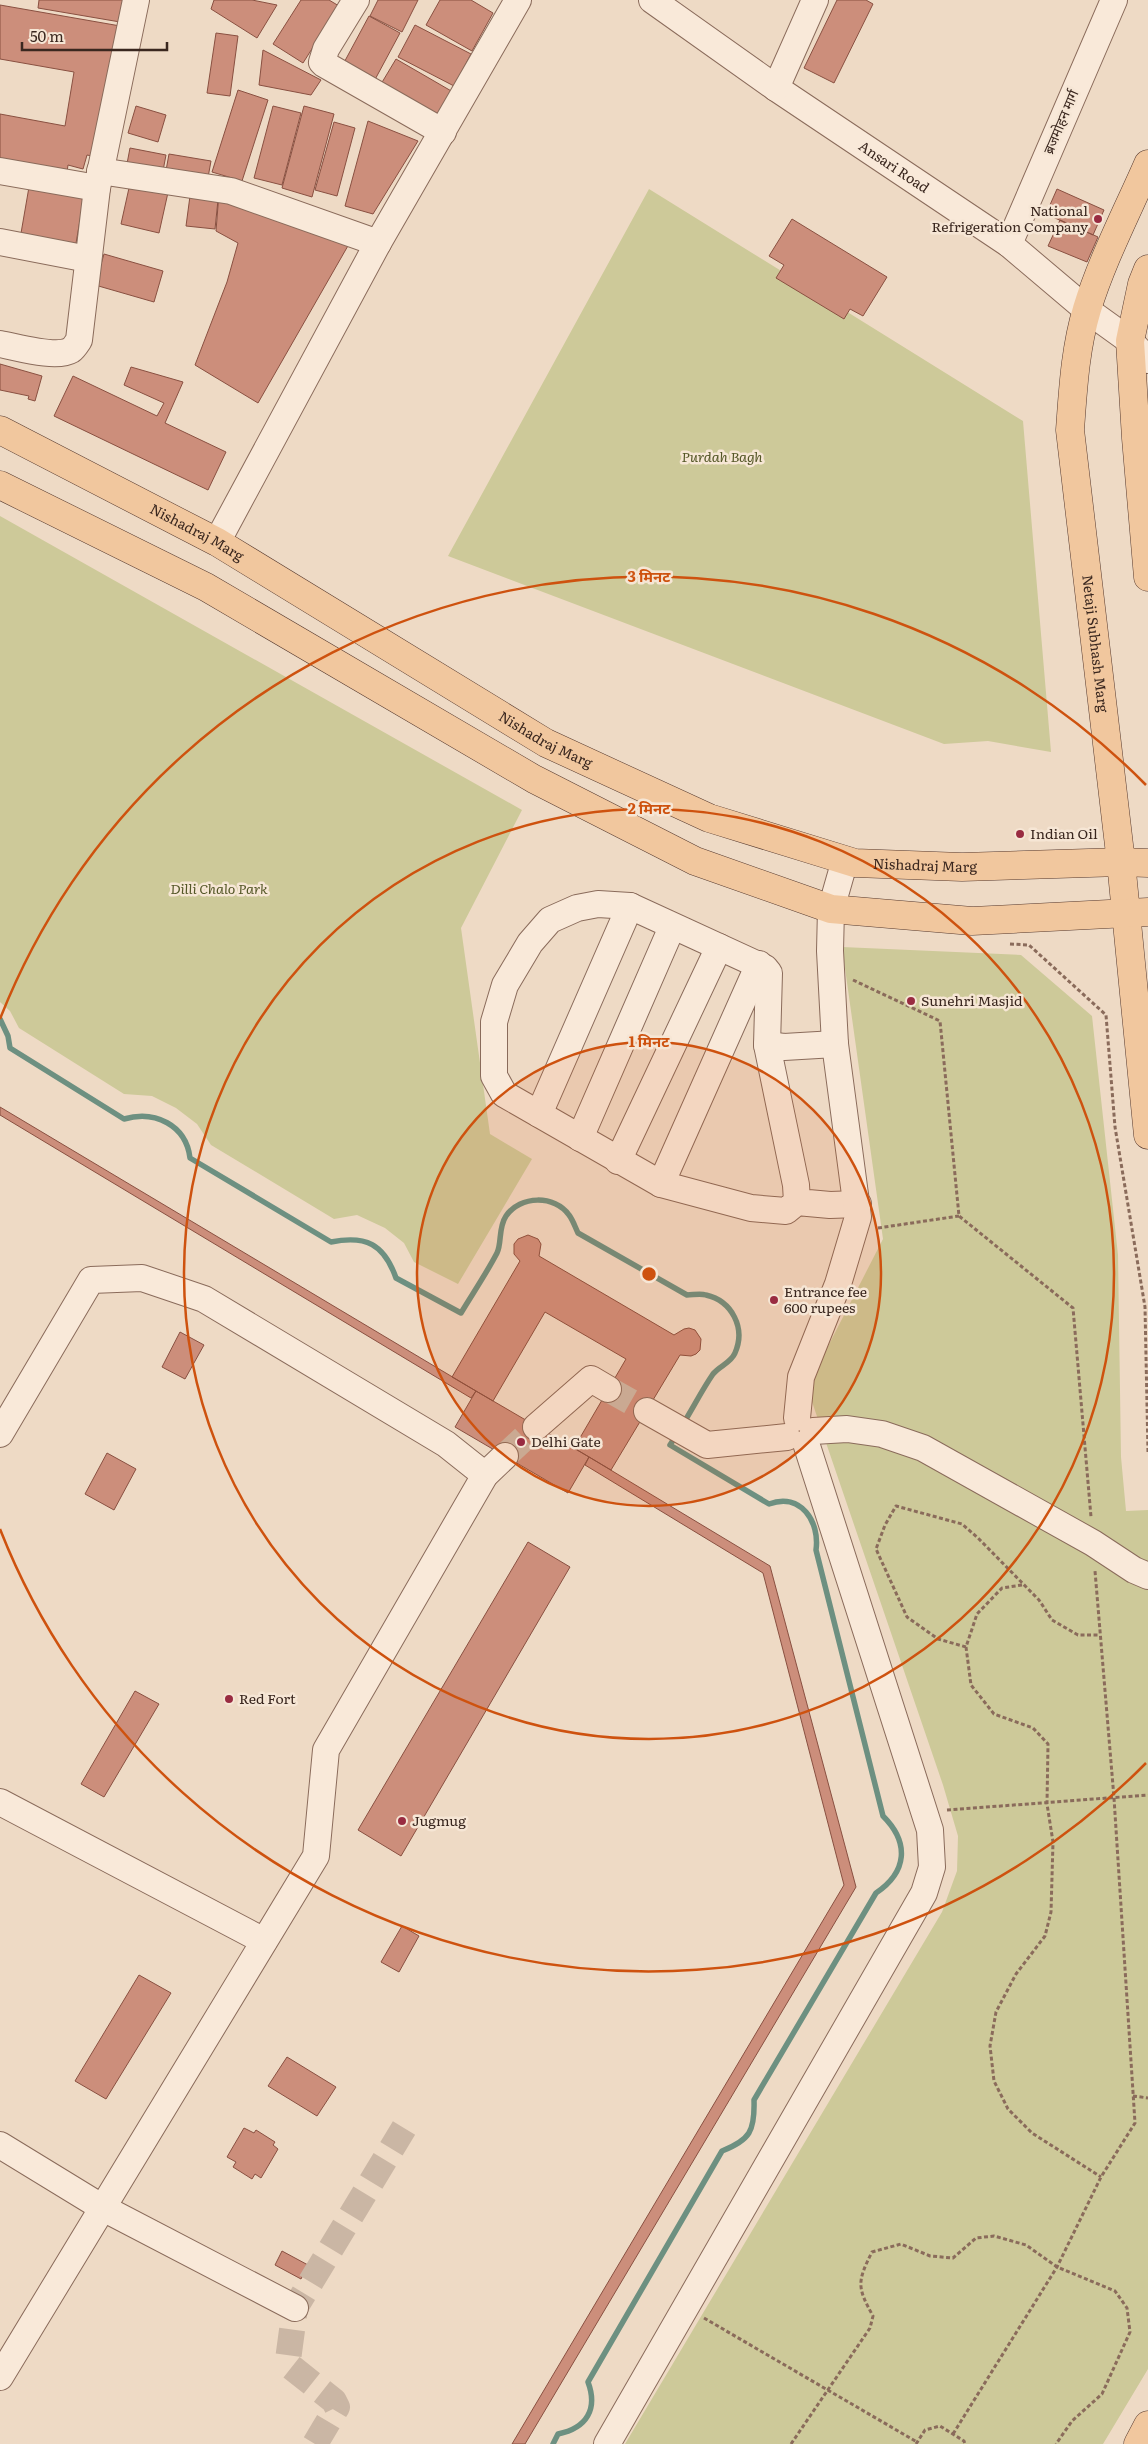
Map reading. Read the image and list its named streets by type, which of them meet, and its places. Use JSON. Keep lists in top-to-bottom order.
{
  "streets": {
    "main road": ["Nishadraj Marg", "Netaji Subhash Marg"],
    "street": ["ब्रजमोहन मार्ग", "Ansari Road"]
  },
  "crossings": [
    ["ब्रजमोहन मार्ग", "Ansari Road"],
    ["Ansari Road", "Netaji Subhash Marg"],
    ["Nishadraj Marg", "Netaji Subhash Marg"]
  ],
  "parks": ["Purdah Bagh", "Dilli Chalo Park"],
  "places": [
    "National Refrigeration Company",
    "Indian Oil",
    "Sunehri Masjid",
    "Entrance fee 600 rupees",
    "Delhi Gate",
    "Red Fort",
    "Jugmug"
  ],
  "scale_bar": "50 m",
  "rings": ["3 मिनट", "2 मिनट", "1 मिनट"]
}
